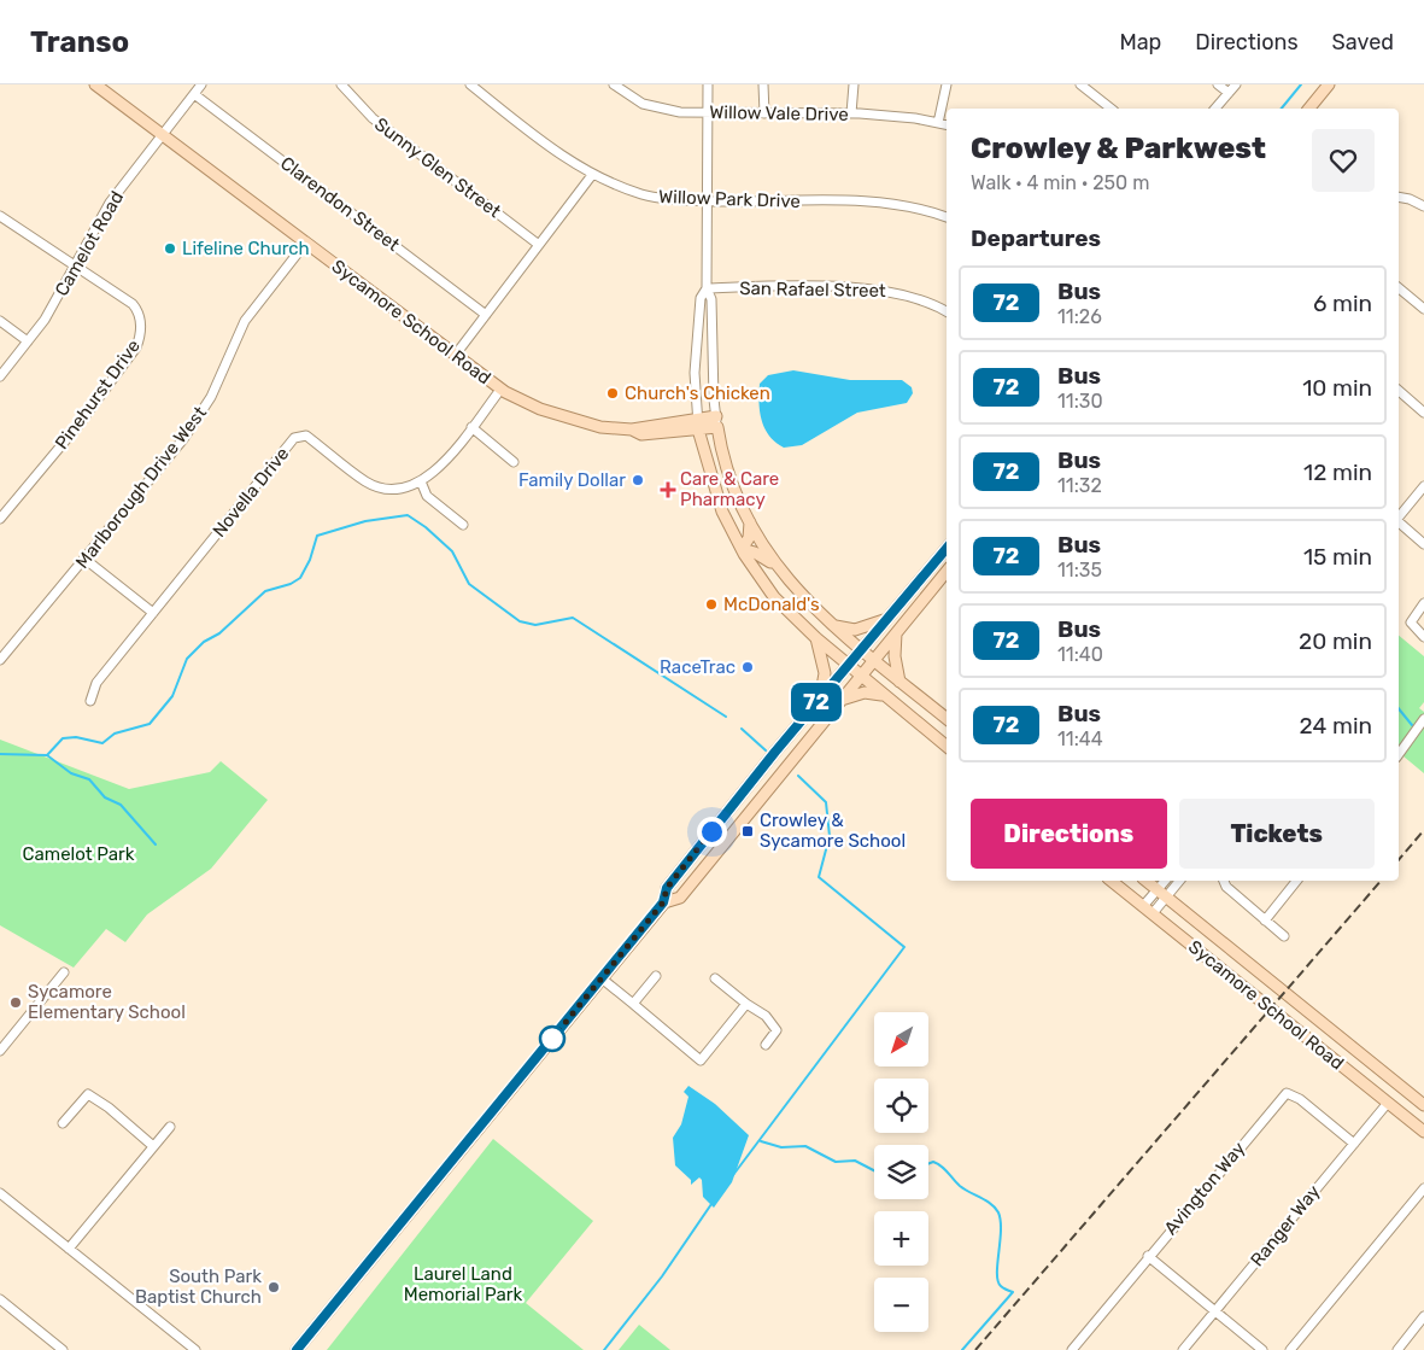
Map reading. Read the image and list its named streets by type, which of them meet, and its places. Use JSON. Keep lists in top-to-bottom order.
{
  "streets": {
    "main road": ["Sycamore School Road"],
    "street": [
      "Willow Vale Drive",
      "Sunny Glen Street",
      "Willow Park Drive",
      "Clarendon Street",
      "Camelot Road",
      "San Rafael Street",
      "Pinehurst Drive",
      "Marlborough Drive West",
      "Novella Drive",
      "Avington Way",
      "Ranger Way"
    ]
  },
  "crossings": [
    ["Clarendon Street", "Camelot Road"],
    ["Camelot Road", "Sycamore School Road"],
    ["Camelot Road", "Pinehurst Drive"],
    ["Sycamore School Road", "Marlborough Drive West"],
    ["Sycamore School Road", "Novella Drive"],
    ["Sycamore School Road", "Ranger Way"],
    ["Avington Way", "Ranger Way"]
  ],
  "parks": ["Camelot Park", "Laurel Land Memorial Park"],
  "places": {
    "other": [
      "Lifeline Church",
      "Church's Chicken",
      "Family Dollar",
      "McDonald's",
      "RaceTrac",
      "Sycamore Elementary School",
      "South Park Baptist Church"
    ],
    "health": ["Care & Care Pharmacy"],
    "transit": ["Crowley & Sycamore School"]
  },
  "lines": ["bus line 72"],
  "north": "bottom left",
  "page": {
    "header": "Transo",
    "nav": ["Map", "Directions", "Saved"],
    "on_map": "72",
    "heading": [
      ["Crowley & Parkwest", "Walk · 4 min · 250 m"],
      "Departures"
    ],
    "list": [
      {
        "mark": "72",
        "name": "Bus",
        "note": "11:26",
        "value": "6 min"
      },
      {
        "mark": "72",
        "name": "Bus",
        "note": "11:30",
        "value": "10 min"
      },
      {
        "mark": "72",
        "name": "Bus",
        "note": "11:32",
        "value": "12 min"
      },
      {
        "mark": "72",
        "name": "Bus",
        "note": "11:35",
        "value": "15 min"
      },
      {
        "mark": "72",
        "name": "Bus",
        "note": "11:40",
        "value": "20 min"
      },
      {
        "mark": "72",
        "name": "Bus",
        "note": "11:44",
        "value": "24 min"
      }
    ],
    "buttons": ["Directions", "Tickets"],
    "map_buttons": ["+", "−"]
  }
}
